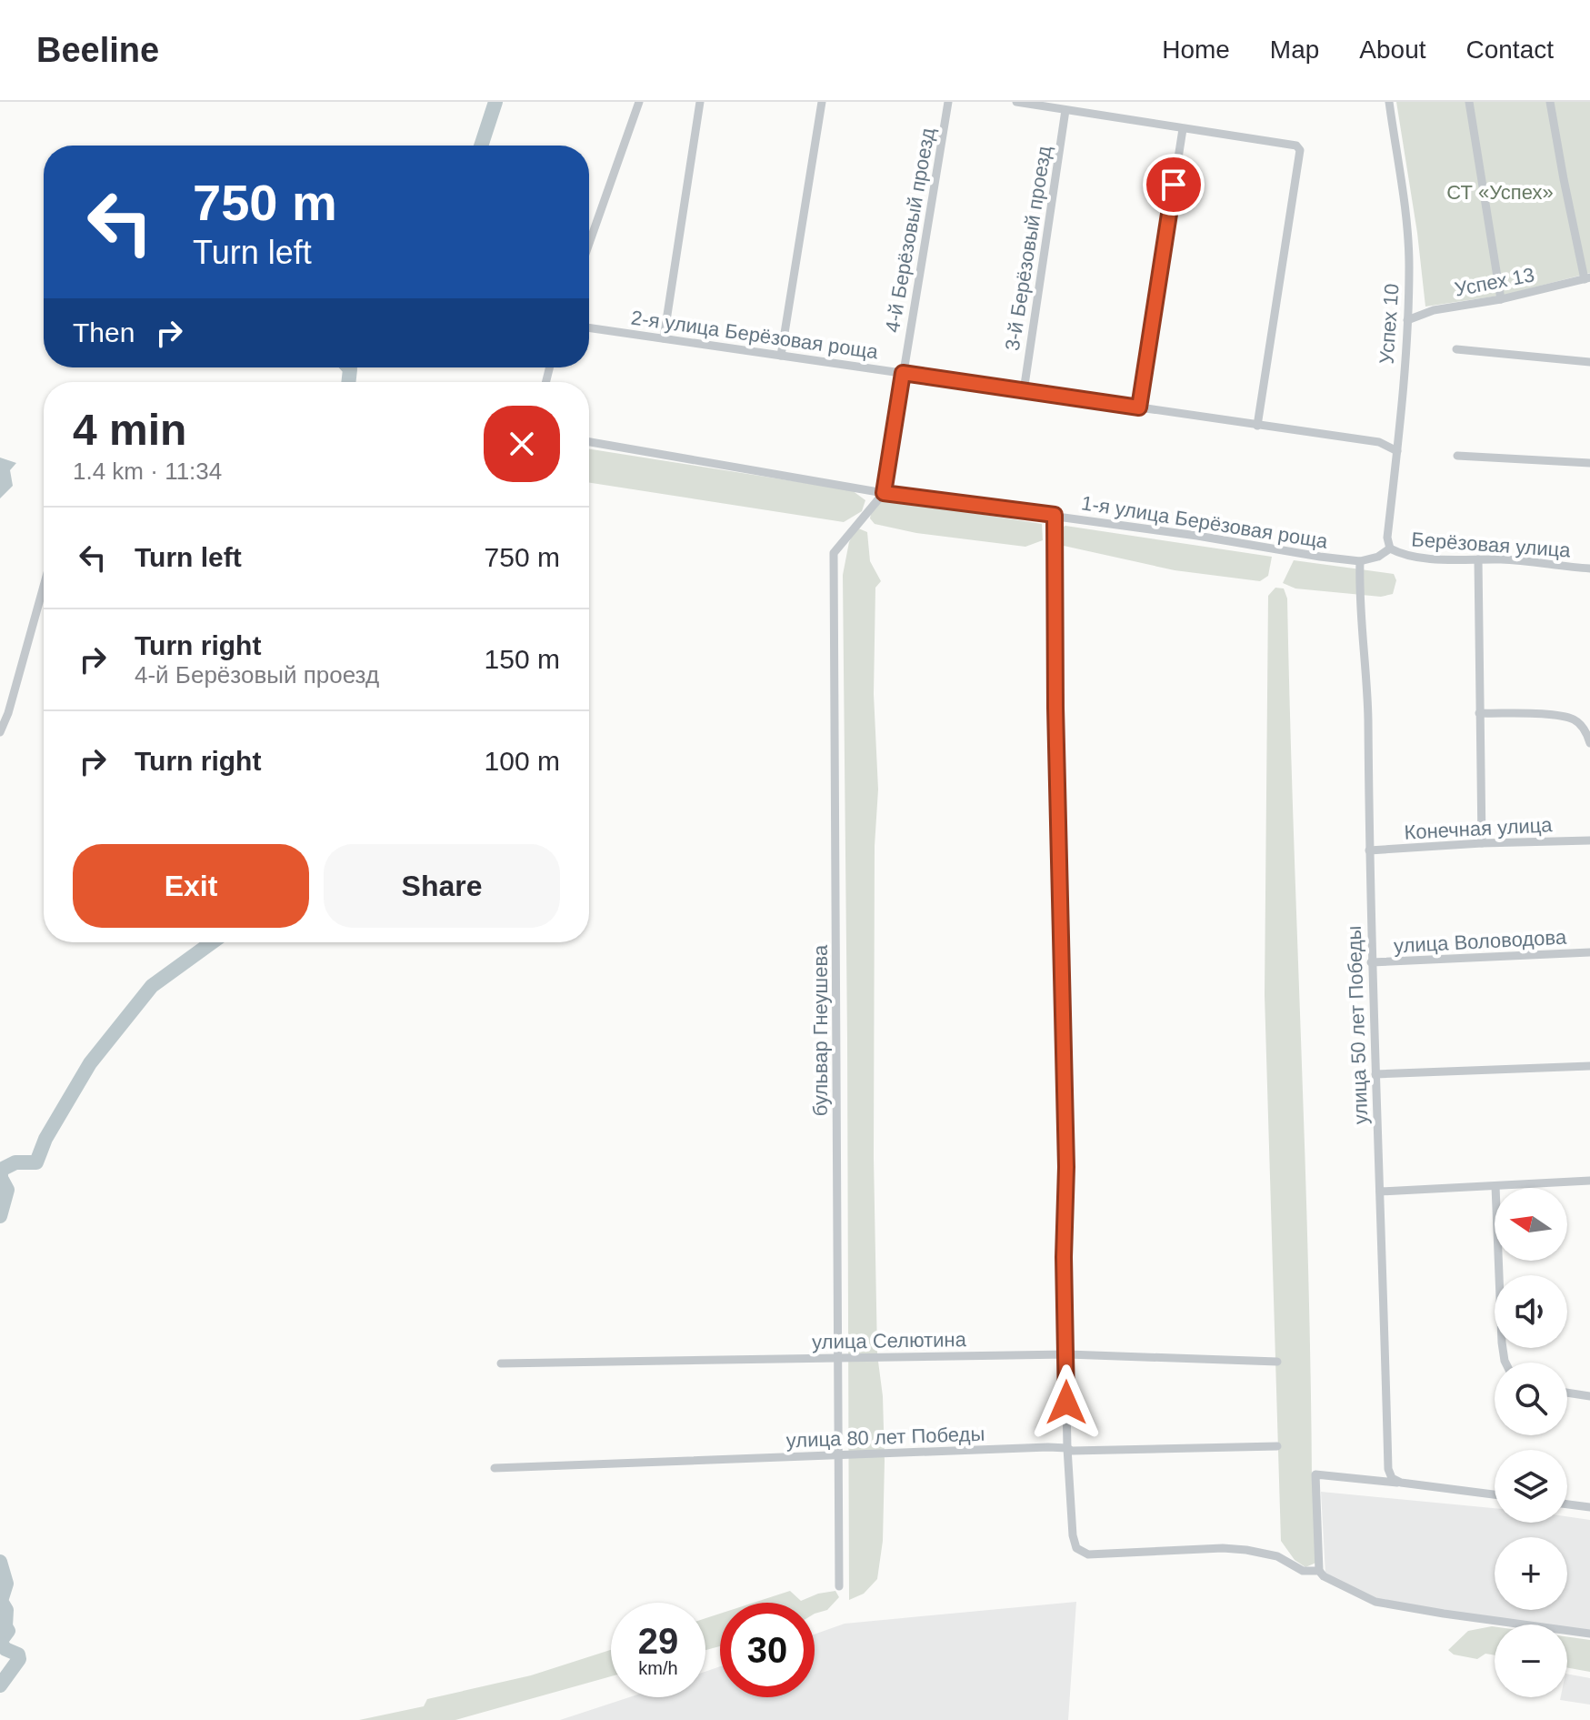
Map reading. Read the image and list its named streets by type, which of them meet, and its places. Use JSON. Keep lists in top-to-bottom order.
{
  "streets": {
    "street": [
      "4-й Берёзовый проезд",
      "3-й Берёзовый проезд",
      "Успех 13",
      "Успех 10",
      "2-я улица Берёзовая роща",
      "1-я улица Берёзовая роща",
      "Берёзовая улица",
      "Конечная улица",
      "улица Воловодова",
      "улица 50 лет Победы",
      "бульвар Гнеушева",
      "улица Селютина",
      "улица 80 лет Победы"
    ]
  },
  "crossings": [
    ["4-й Берёзовый проезд", "2-я улица Берёзовая роща"],
    ["4-й Берёзовый проезд", "1-я улица Берёзовая роща"],
    ["4-й Берёзовый проезд", "бульвар Гнеушева"],
    ["3-й Берёзовый проезд", "2-я улица Берёзовая роща"],
    ["Успех 13", "Успех 10"],
    ["Успех 10", "2-я улица Берёзовая роща"],
    ["Успех 10", "Берёзовая улица"],
    ["1-я улица Берёзовая роща", "улица 50 лет Победы"],
    ["1-я улица Берёзовая роща", "бульвар Гнеушева"],
    ["Конечная улица", "улица 50 лет Победы"],
    ["улица Воловодова", "улица 50 лет Победы"],
    ["бульвар Гнеушева", "улица Селютина"],
    ["бульвар Гнеушева", "улица 80 лет Победы"]
  ],
  "parks": ["СТ «Успех»"],
  "north": "left",
  "page": {
    "header": "Beeline",
    "nav": [
      "Home",
      "Map",
      "About",
      "Contact"
    ],
    "turn": ["750 m", "Turn left"],
    "then": "Then",
    "heading": ["4 min", "1.4 km · 11:34"],
    "list": [
      {
        "name": "Turn left",
        "value": "750 m"
      },
      {
        "name": "Turn right",
        "note": "4-й Берёзовый проезд",
        "value": "150 m"
      },
      {
        "name": "Turn right",
        "value": "100 m"
      }
    ],
    "buttons": ["Exit", "Share"],
    "map_buttons": ["+", "−"],
    "speed": "29 km/h",
    "limit": "30"
  }
}
